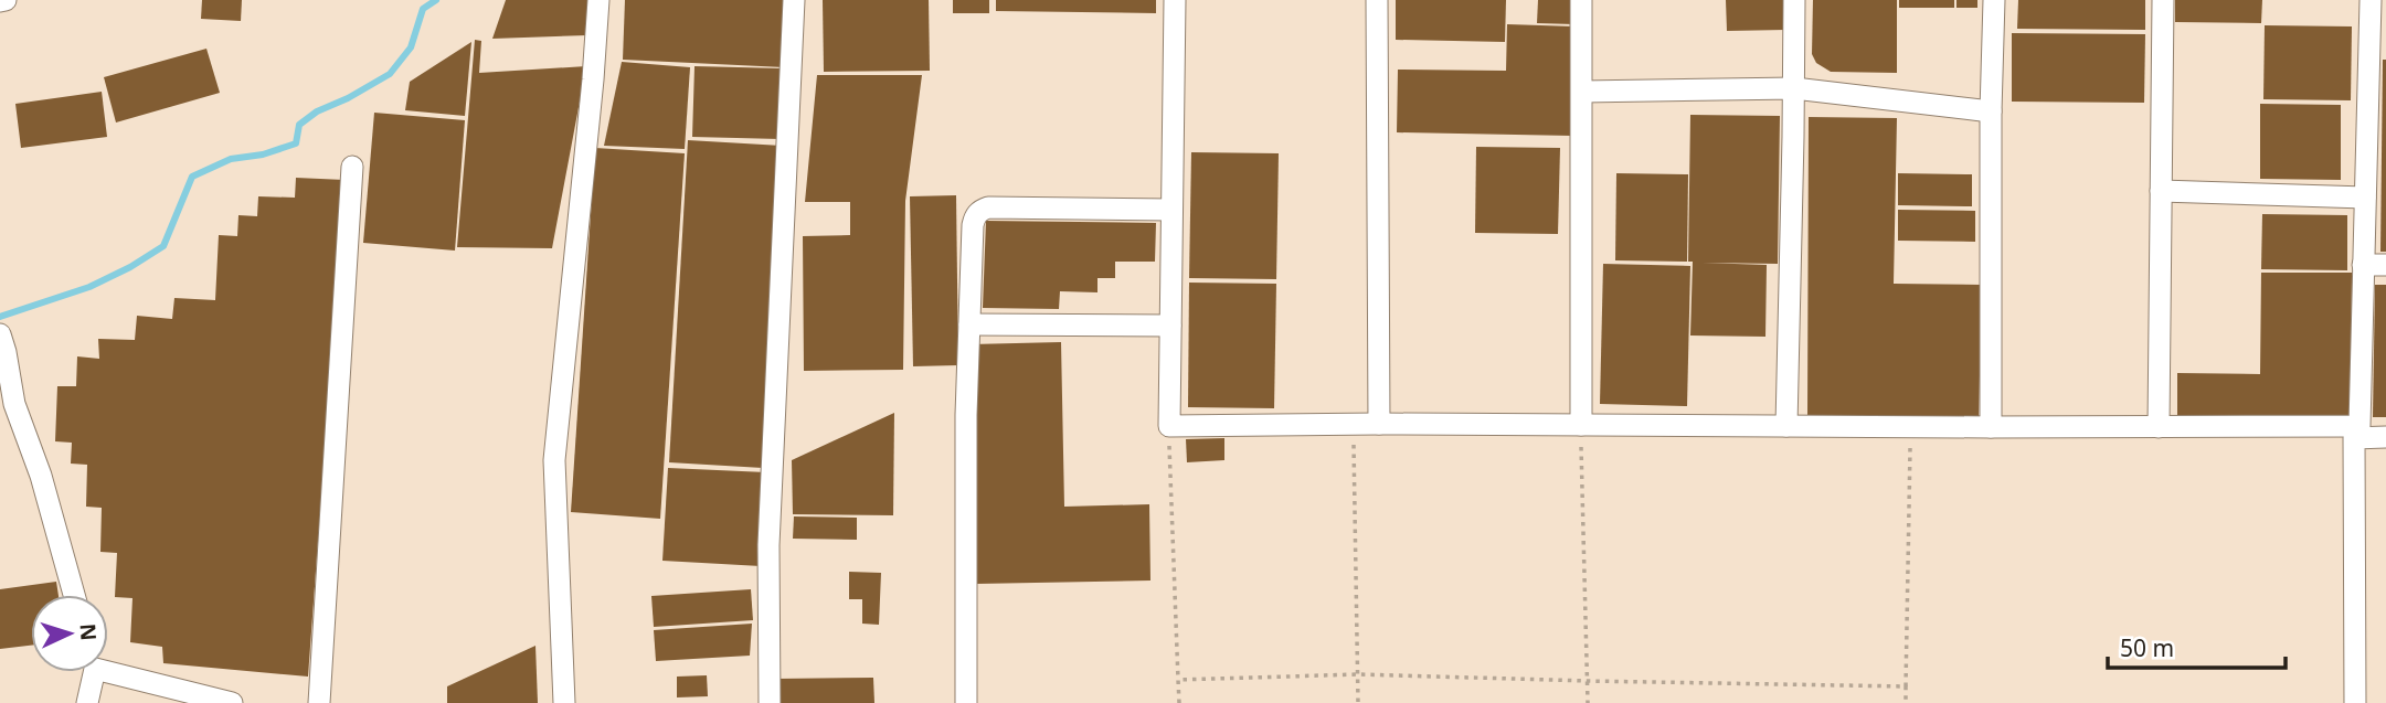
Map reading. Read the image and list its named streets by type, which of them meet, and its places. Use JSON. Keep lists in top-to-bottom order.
{
  "scale_bar": "50 m",
  "north": "right"
}
